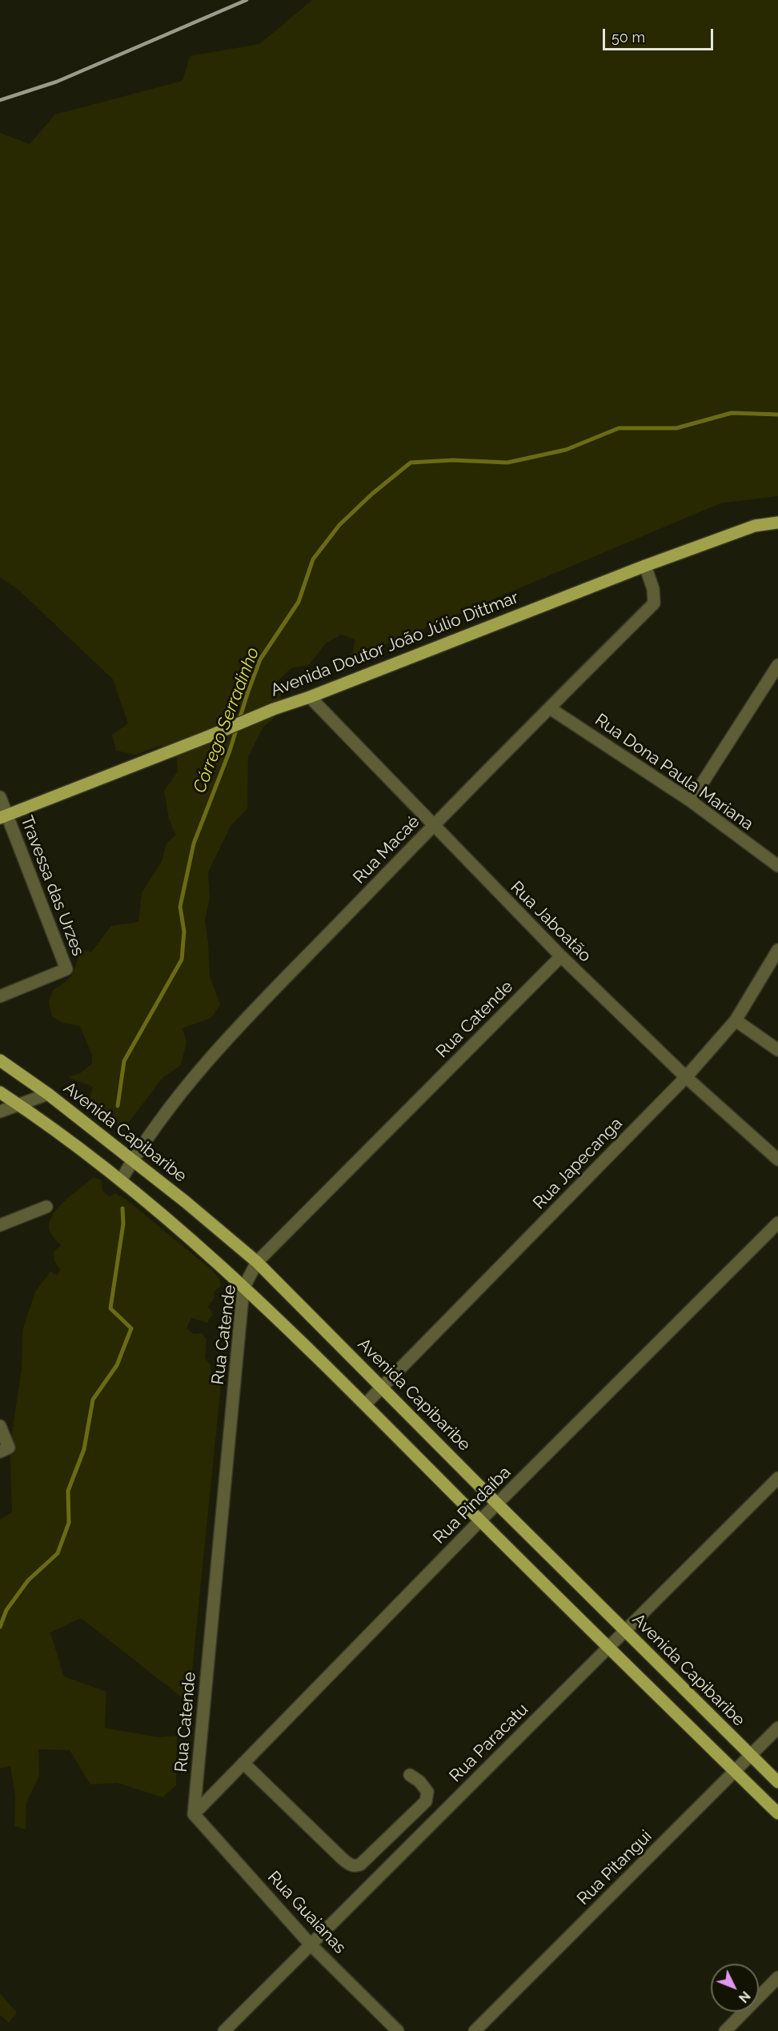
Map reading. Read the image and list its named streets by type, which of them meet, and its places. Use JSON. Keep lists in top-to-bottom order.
{
  "streets": {
    "main road": ["Avenida Doutor João Júlio Dittmar", "Avenida Capibaribe"],
    "street": [
      "Rua Dona Paula Mariana",
      "Rua Macaé",
      "Travessa das Urzes",
      "Rua Jaboatão",
      "Rua Catende",
      "Rua Japecanga",
      "Rua Pindaíba",
      "Rua Paracatu",
      "Rua Pitangui",
      "Rua Guaianas"
    ]
  },
  "crossings": [
    ["Avenida Doutor João Júlio Dittmar", "Rua Macaé"],
    ["Avenida Doutor João Júlio Dittmar", "Travessa das Urzes"],
    ["Avenida Doutor João Júlio Dittmar", "Rua Jaboatão"],
    ["Rua Dona Paula Mariana", "Rua Macaé"],
    ["Rua Macaé", "Rua Jaboatão"],
    ["Rua Macaé", "Avenida Capibaribe"],
    ["Rua Jaboatão", "Rua Catende"],
    ["Rua Jaboatão", "Rua Japecanga"],
    ["Rua Catende", "Avenida Capibaribe"],
    ["Rua Catende", "Rua Pindaíba"],
    ["Rua Catende", "Rua Guaianas"],
    ["Avenida Capibaribe", "Rua Japecanga"],
    ["Avenida Capibaribe", "Rua Pindaíba"],
    ["Avenida Capibaribe", "Rua Paracatu"],
    ["Avenida Capibaribe", "Rua Pitangui"],
    ["Rua Pindaíba", "Rua Guaianas"],
    ["Rua Paracatu", "Rua Guaianas"]
  ],
  "water": ["Córrego Serradinho"],
  "scale_bar": "50 m",
  "north": "bottom right"
}
